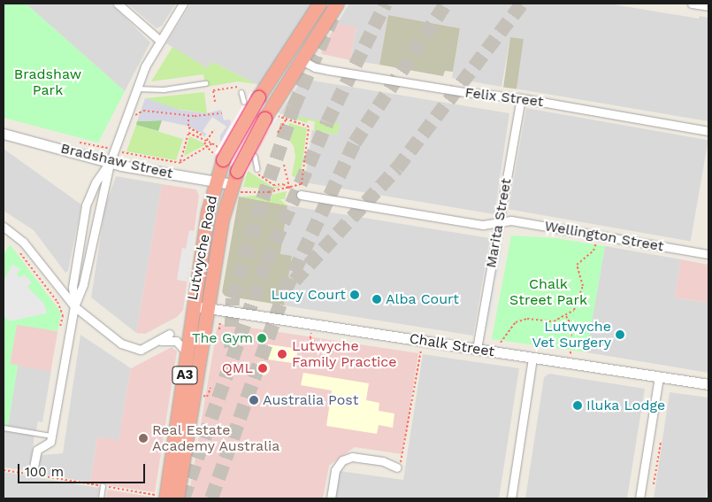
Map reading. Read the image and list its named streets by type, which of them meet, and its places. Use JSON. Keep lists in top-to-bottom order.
{
  "streets": {
    "highway": ["Lutwyche Road", "A3"],
    "street": [
      "Felix Street",
      "Bradshaw Street",
      "Marita Street",
      "Wellington Street",
      "Chalk Street"
    ]
  },
  "crossings": [
    ["Felix Street", "Marita Street"],
    ["Felix Street", "Lutwyche Road"],
    ["Bradshaw Street", "Lutwyche Road"],
    ["Marita Street", "Wellington Street"],
    ["Marita Street", "Chalk Street"],
    ["Lutwyche Road", "Chalk Street"]
  ],
  "parks": ["Bradshaw Park", "Chalk Street Park"],
  "places": [
    "Lucy Court",
    "Alba Court",
    "Lutwyche Vet Surgery",
    "The Gym",
    "Lutwyche Family Practice",
    "QML",
    "Australia Post",
    "Iluka Lodge",
    "Real Estate Academy Australia"
  ],
  "scale_bar": "100 m"
}
